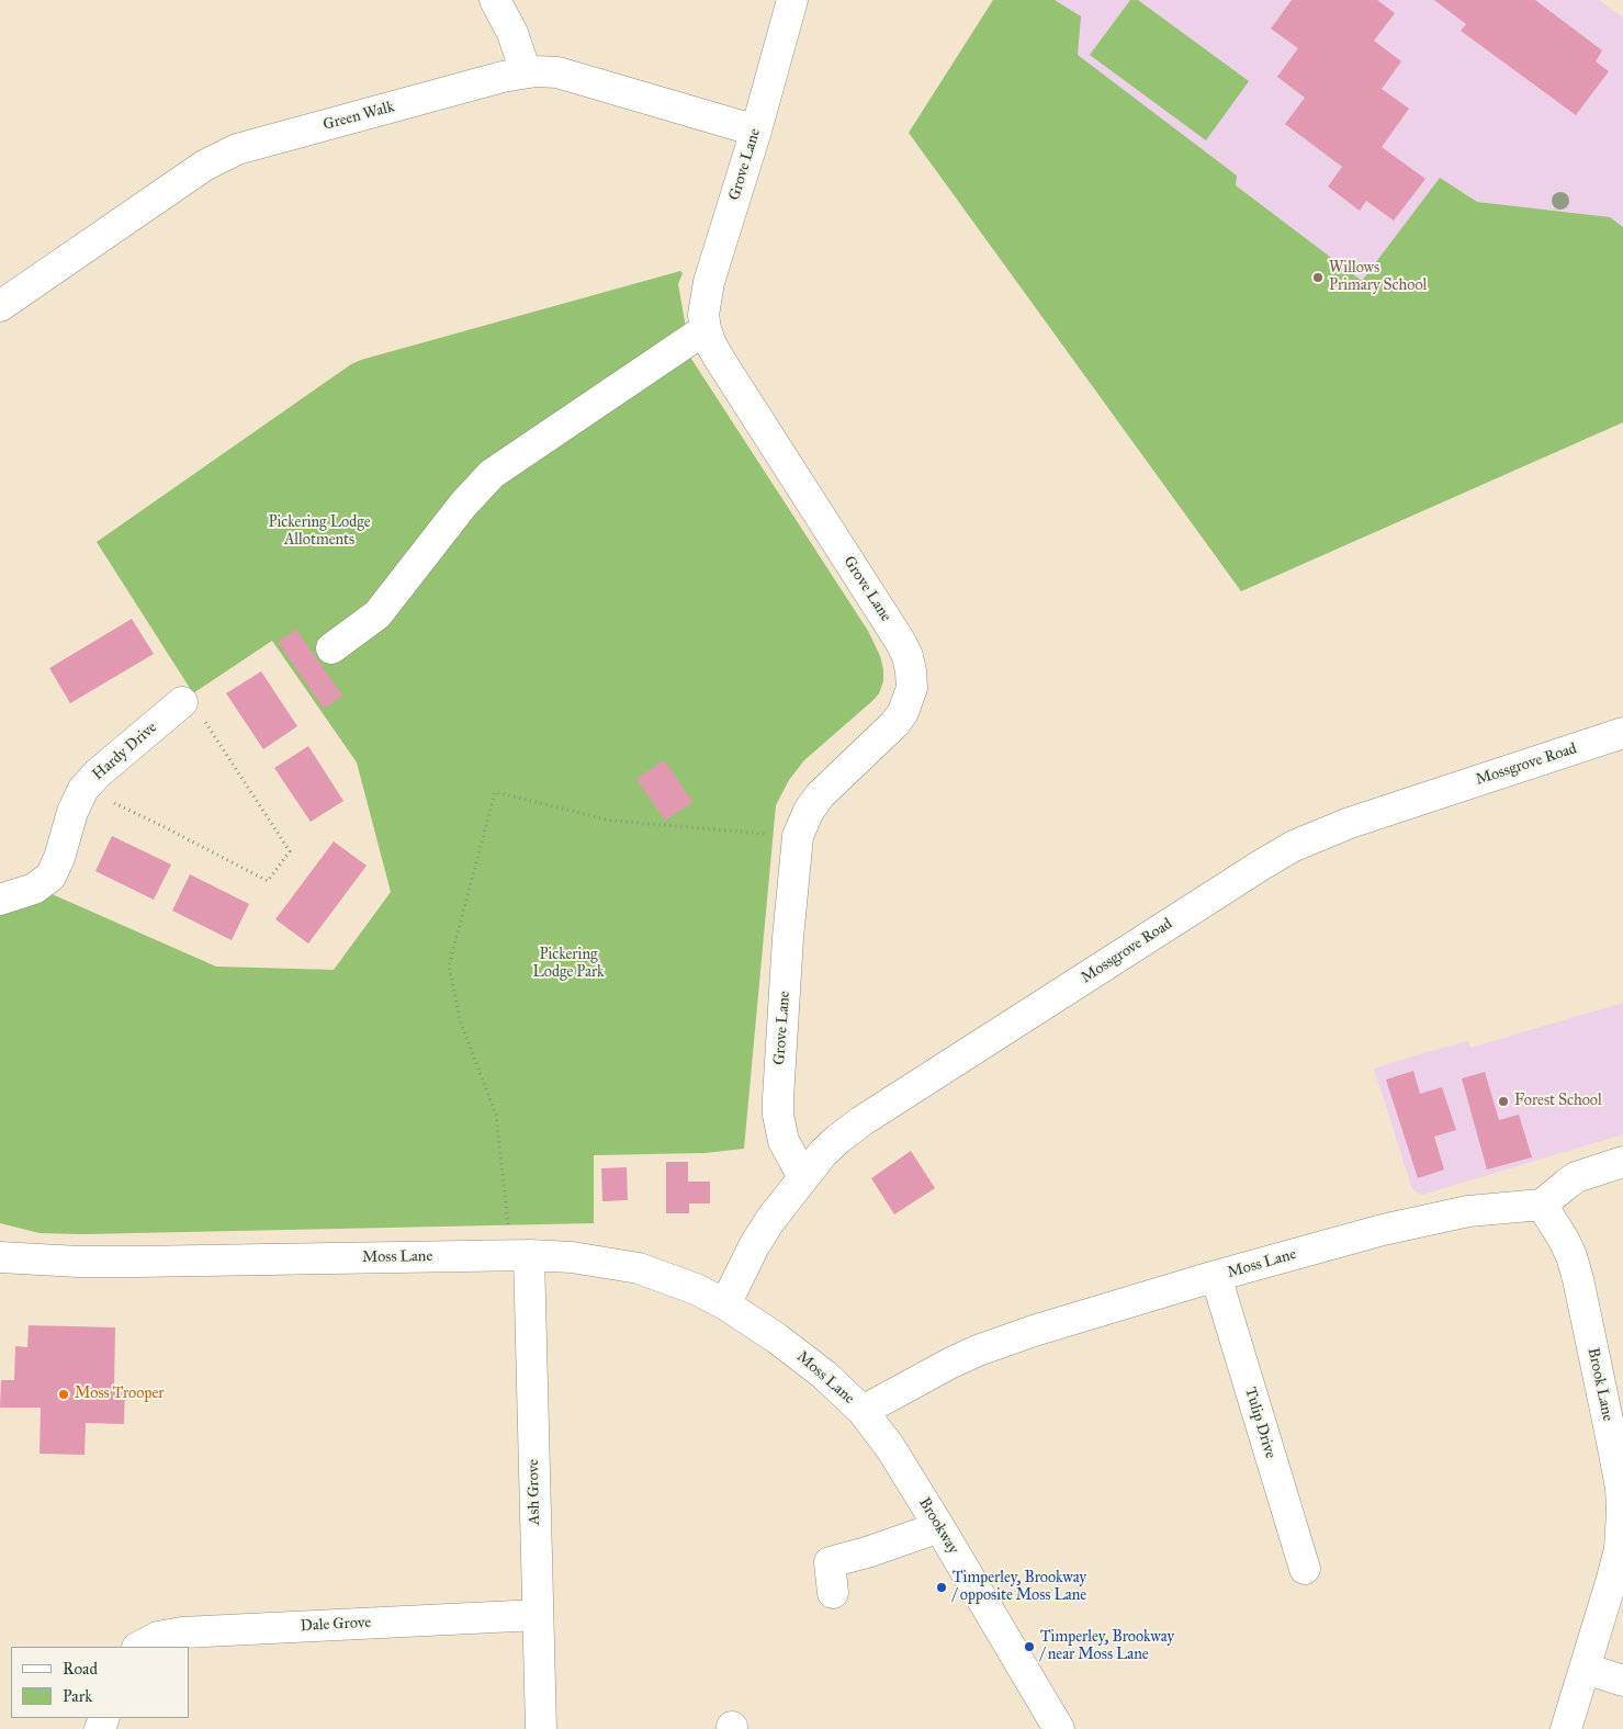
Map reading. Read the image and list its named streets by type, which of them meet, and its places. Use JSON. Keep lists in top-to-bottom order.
{
  "streets": {
    "street": [
      "Green Walk",
      "Grove Lane",
      "Hardy Drive",
      "Mossgrove Road",
      "Moss Lane",
      "Brook Lane",
      "Tulip Drive",
      "Ash Grove",
      "Brookway",
      "Dale Grove"
    ]
  },
  "crossings": [
    ["Green Walk", "Grove Lane"],
    ["Grove Lane", "Mossgrove Road"],
    ["Mossgrove Road", "Moss Lane"],
    ["Moss Lane", "Brook Lane"],
    ["Moss Lane", "Tulip Drive"],
    ["Moss Lane", "Ash Grove"],
    ["Moss Lane", "Brookway"],
    ["Ash Grove", "Dale Grove"]
  ],
  "parks": ["Pickering Lodge Allotments", "Pickering Lodge Park"],
  "places": [
    "Willows Primary School",
    "Forest School",
    "Moss Trooper",
    "Timperley, Brookway / opposite Moss Lane",
    "Timperley, Brookway / near Moss Lane"
  ],
  "legend": ["Road", "Park"]
}
